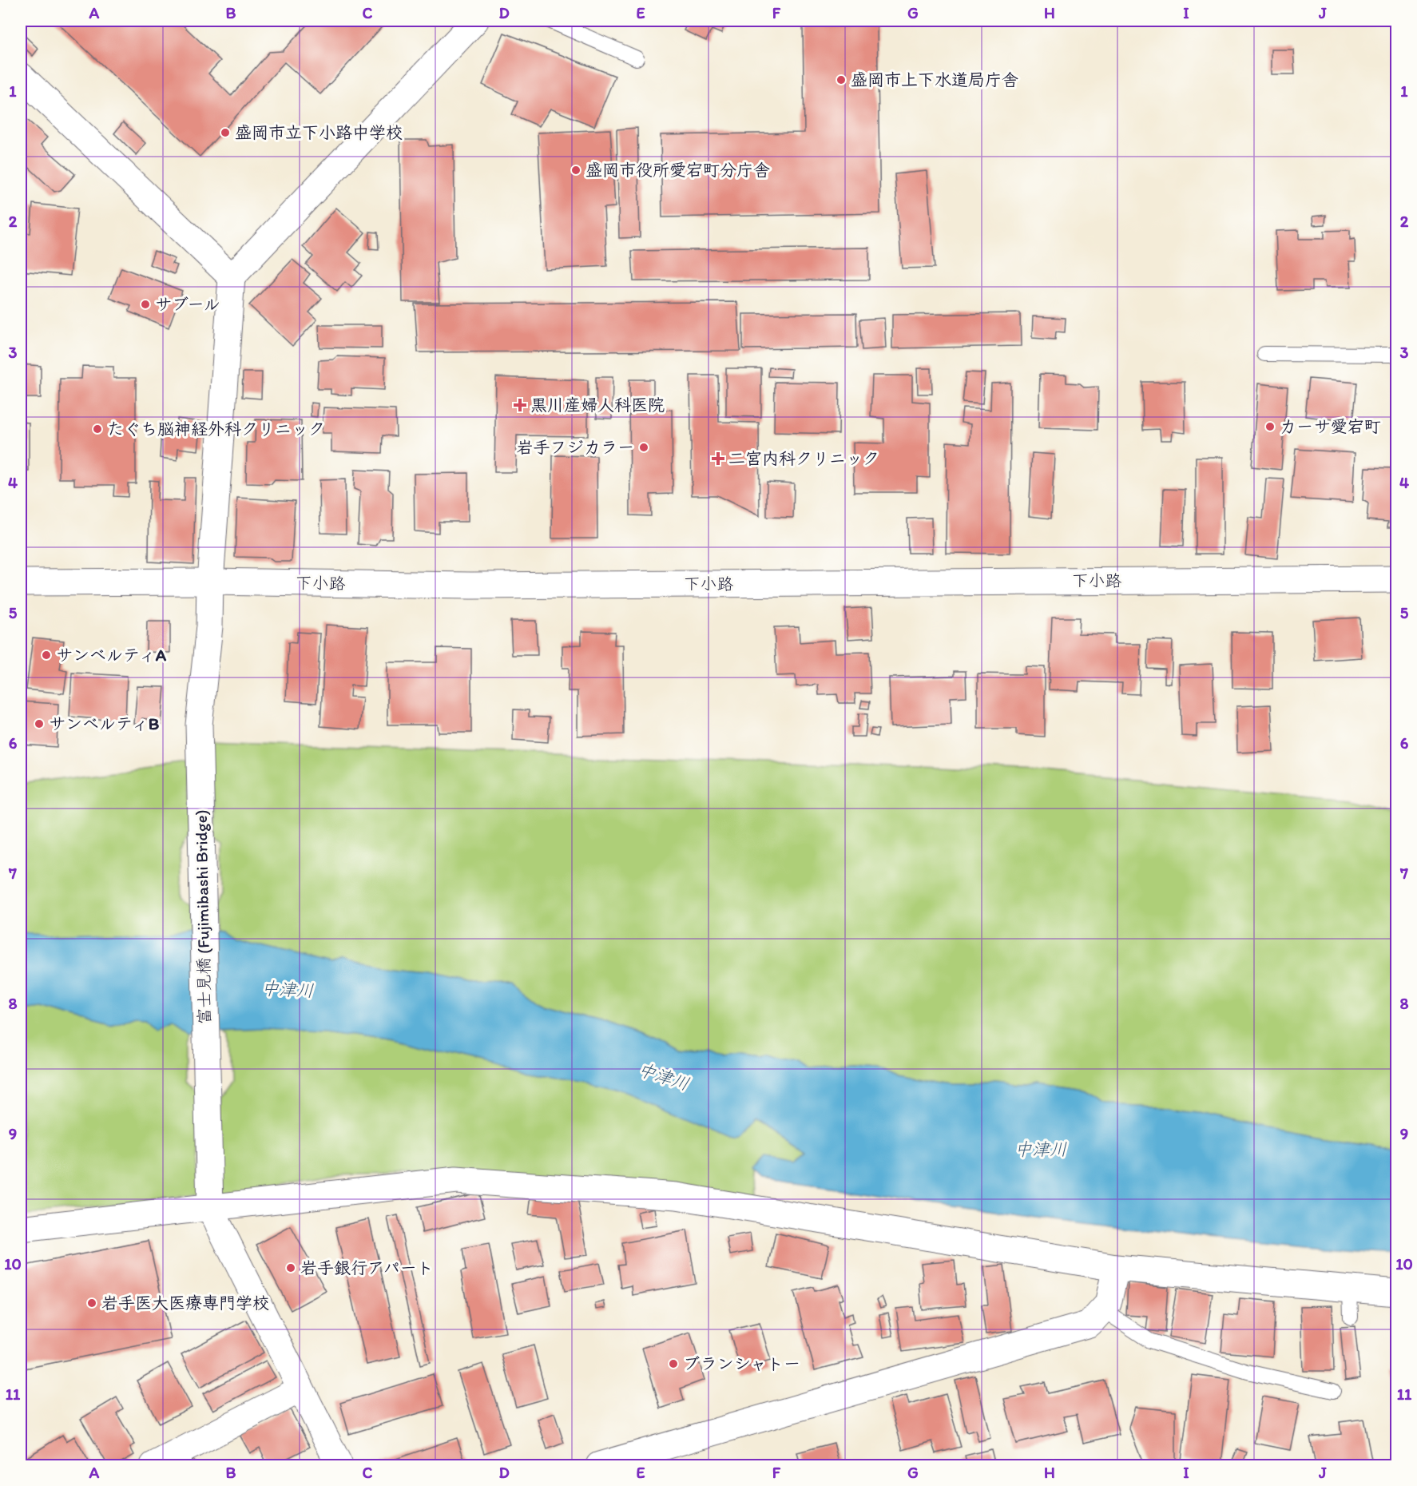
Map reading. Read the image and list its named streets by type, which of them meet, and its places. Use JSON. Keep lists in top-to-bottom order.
{
  "streets": {
    "street": ["下小路", "富士見橋 (Fujimibashi Bridge)"]
  },
  "crossings": [
    ["下小路", "富士見橋 (Fujimibashi Bridge)"]
  ],
  "water": ["中津川"],
  "places": {
    "other": [
      "盛岡市上下水道局庁舎",
      "盛岡市立下小路中学校",
      "盛岡市役所愛宕町分庁舎",
      "サブール",
      "カーサ愛宕町",
      "たぐち脳神経外科クリニック",
      "岩手フジカラー",
      "サンベルティA",
      "サンベルティB",
      "岩手銀行アパート",
      "岩手医大医療専門学校",
      "ブランシャトー"
    ],
    "health": ["黒川産婦人科医院", "二宮内科クリニック"]
  },
  "grid": {
    "columns": [
      "A",
      "B",
      "C",
      "D",
      "E",
      "F",
      "G",
      "H",
      "I",
      "J"
    ],
    "rows": [
      "1",
      "2",
      "3",
      "4",
      "5",
      "6",
      "7",
      "8",
      "9",
      "10",
      "11"
    ]
  }
}
